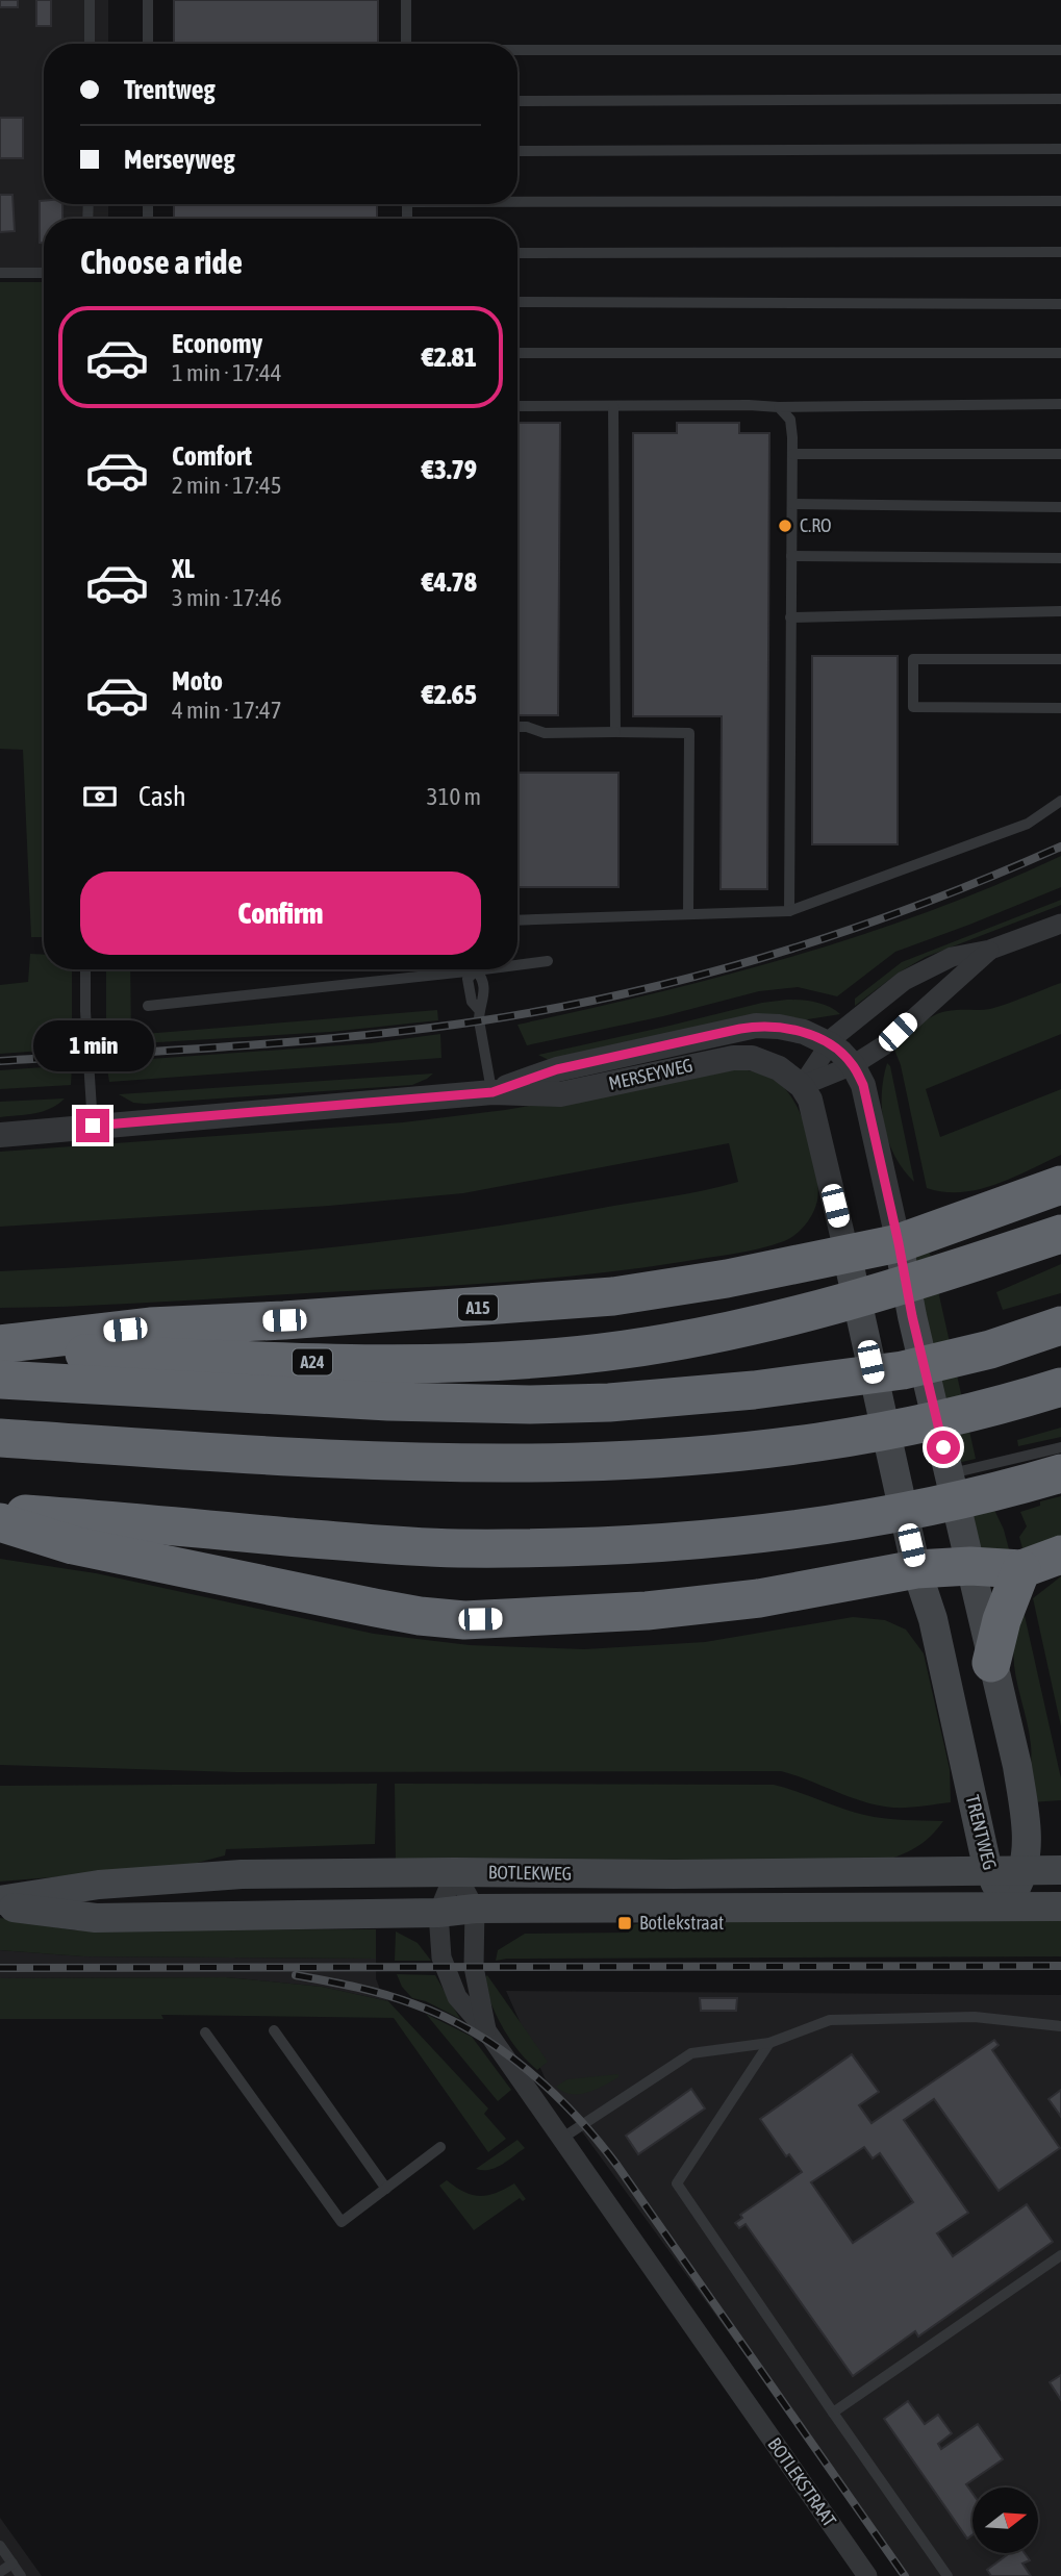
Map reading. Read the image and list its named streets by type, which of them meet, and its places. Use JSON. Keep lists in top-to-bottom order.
{
  "streets": {
    "highway": ["A15", "A24"],
    "main road": ["TRENTWEG", "BOTLEKWEG"],
    "street": ["MERSEYWEG", "BOTLEKSTRAAT"]
  },
  "crossings": [
    ["MERSEYWEG", "TRENTWEG"],
    ["A15", "TRENTWEG"],
    ["TRENTWEG", "BOTLEKWEG"],
    ["BOTLEKWEG", "BOTLEKSTRAAT"]
  ],
  "places": {
    "other": ["C.RO"],
    "transit": ["Botlekstraat"]
  },
  "north": "right",
  "page": {
    "banner": ["Trentweg", "Merseyweg"],
    "heading": "Choose a ride",
    "list": [
      {
        "name": "Economy",
        "note": "1 min · 17:44",
        "value": "€2.81"
      },
      {
        "name": "Comfort",
        "note": "2 min · 17:45",
        "value": "€3.79"
      },
      {
        "name": "XL",
        "note": "3 min · 17:46",
        "value": "€4.78"
      },
      {
        "name": "Moto",
        "note": "4 min · 17:47",
        "value": "€2.65"
      }
    ],
    "pay": ["Cash", "310 m"],
    "buttons": "Confirm",
    "bubble": "1 min"
  }
}
